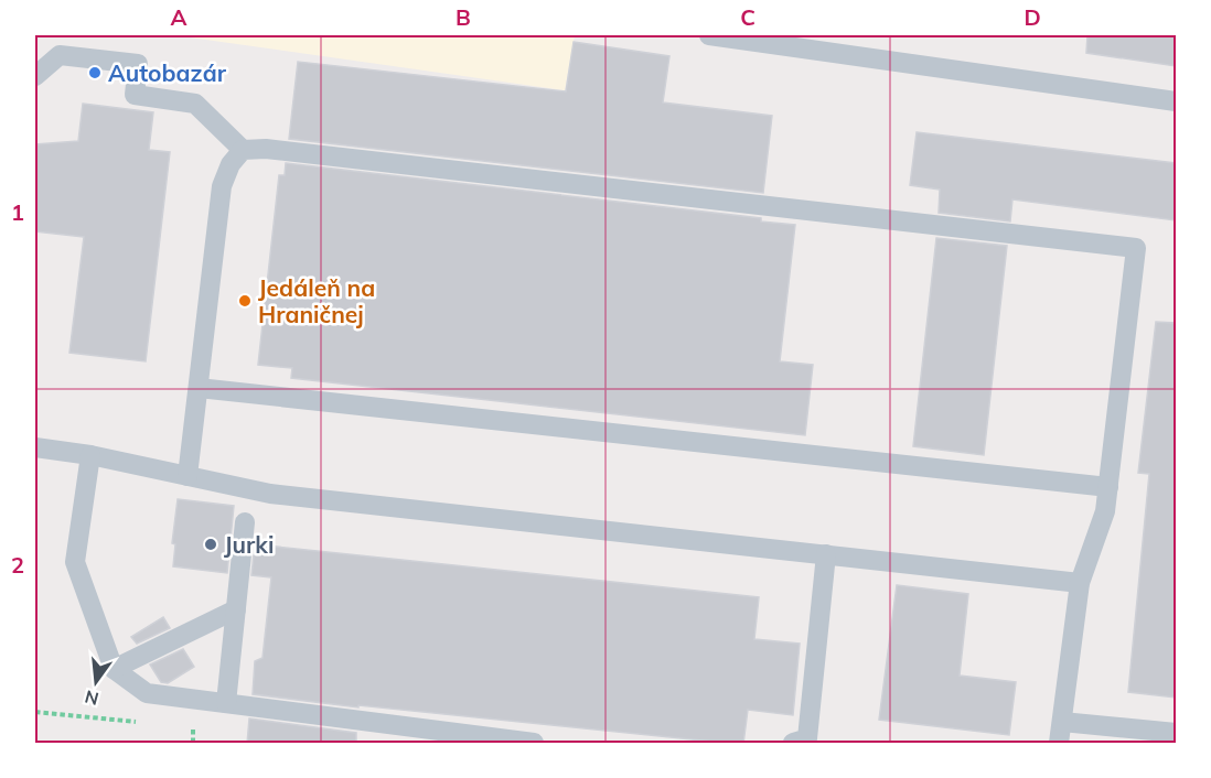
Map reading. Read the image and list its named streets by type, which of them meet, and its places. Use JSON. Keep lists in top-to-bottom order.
{
  "places": ["Autobazár", "Jedáleň na Hraničnej", "Jurki"],
  "north": "bottom",
  "grid": {
    "columns": [
      "A",
      "B",
      "C",
      "D"
    ],
    "rows": ["1", "2"]
  }
}
